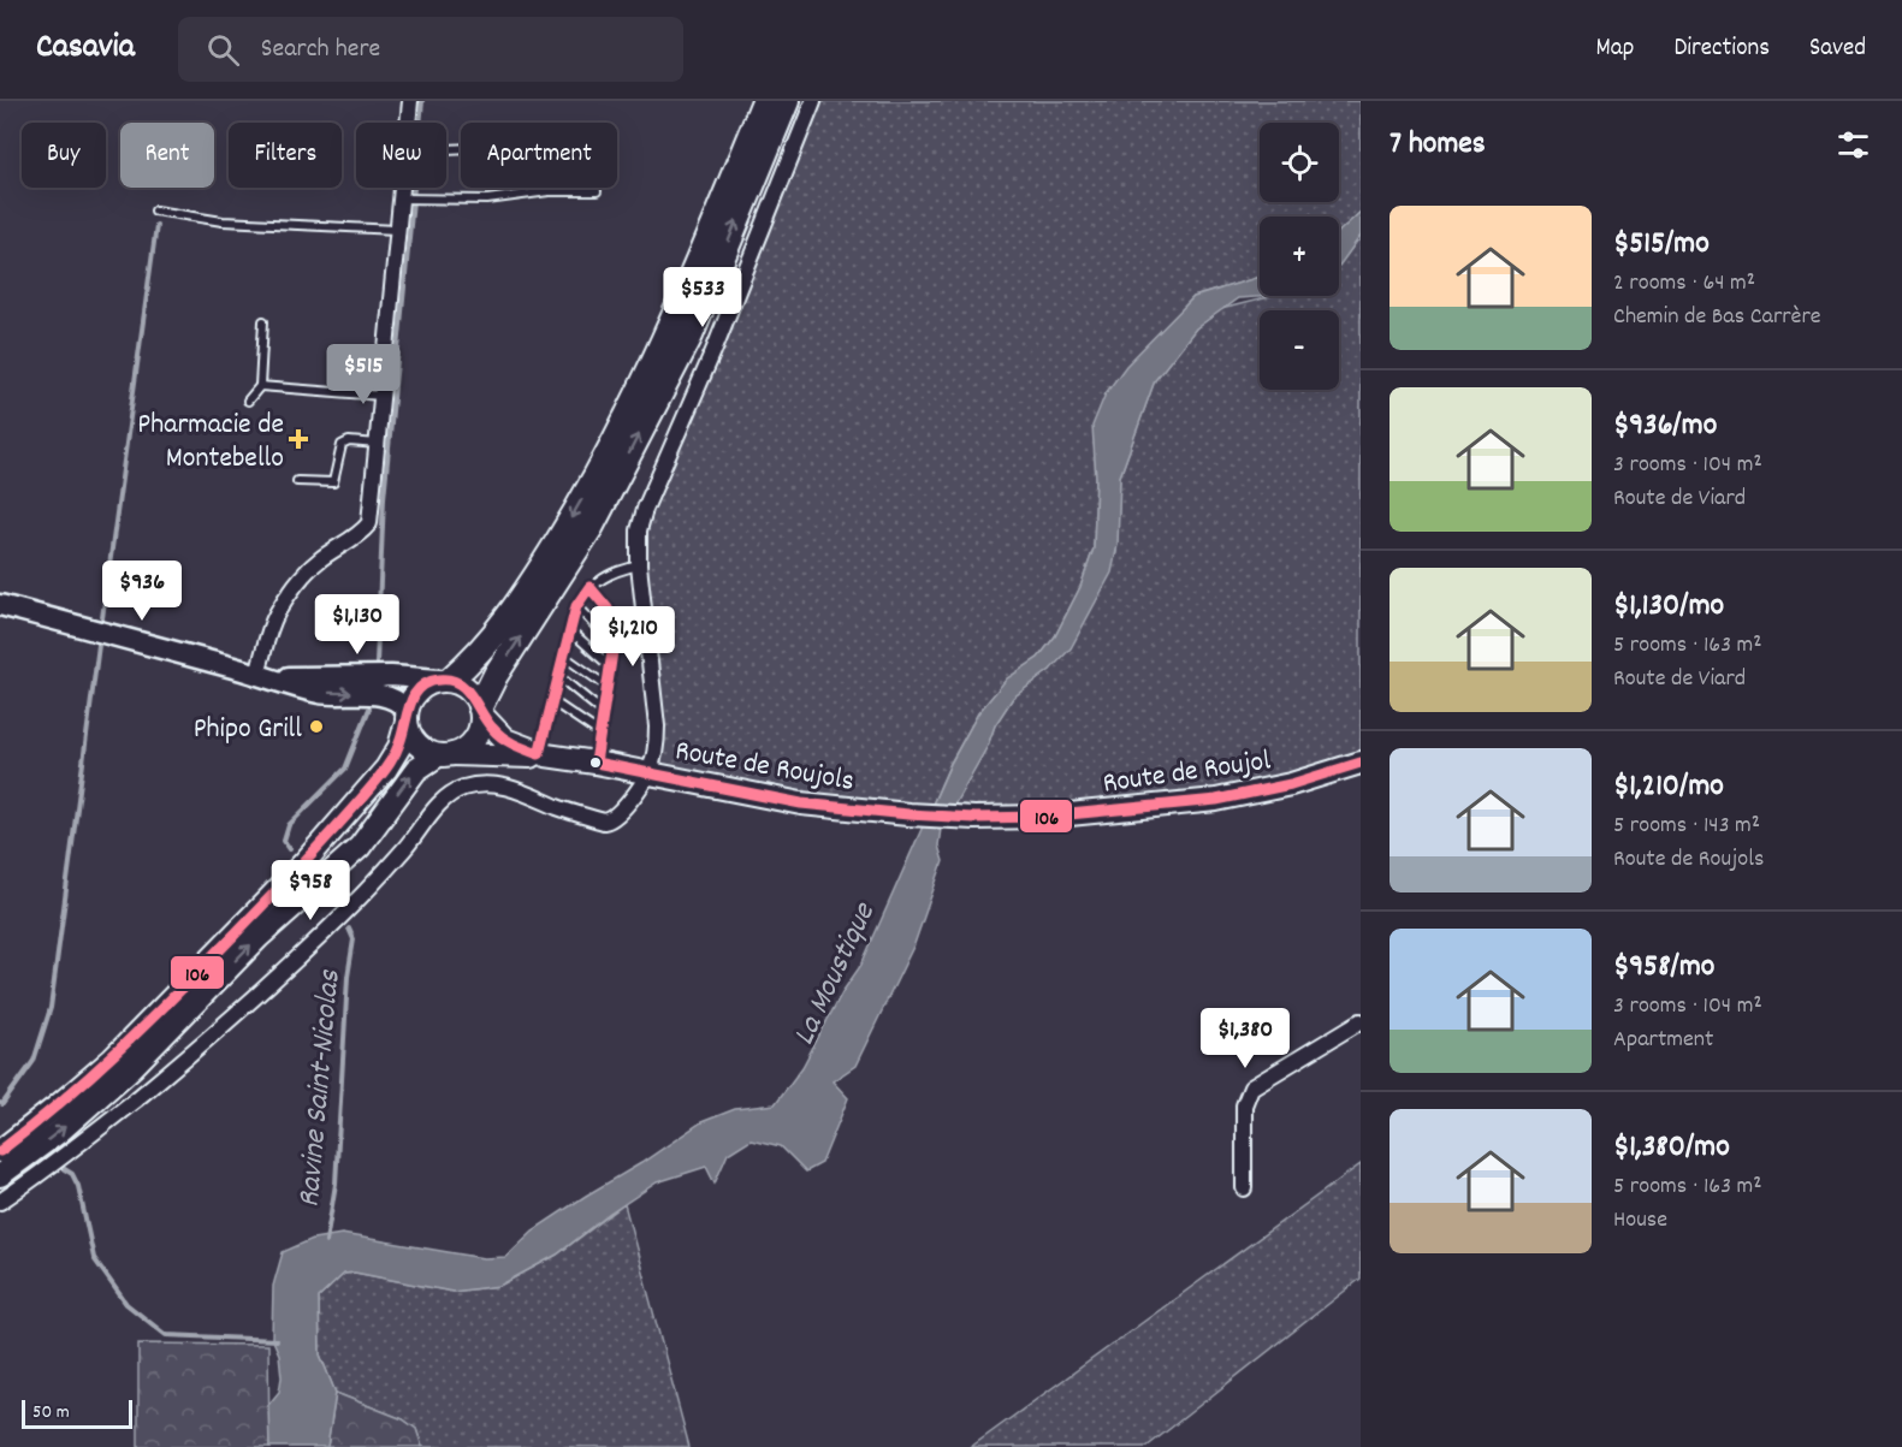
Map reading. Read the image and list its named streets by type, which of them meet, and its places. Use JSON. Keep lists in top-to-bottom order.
{
  "streets": {
    "main road": ["Route de Roujols", "Route de Roujol"]
  },
  "crossings": [
    ["Route de Roujols", "Route de Roujol"]
  ],
  "water": ["La Moustique", "Ravine Saint-Nicolas"],
  "places": {
    "health": ["Pharmacie de Montebello"],
    "other": ["Phipo Grill"]
  },
  "lines": ["transit line 106"],
  "scale_bar": "50 m",
  "page": {
    "header": "Casavia",
    "search": "Search here",
    "nav": ["Map", "Directions", "Saved"],
    "heading": "7 homes",
    "map_buttons": ["+", "−"],
    "chip": [
      "Buy",
      "Rent",
      "Filters",
      "New",
      "Apartment"
    ],
    "list": [
      {
        "name": "$515/mo",
        "note": "2 rooms · 64 m² · Chemin de Bas Carrère"
      },
      {
        "name": "$936/mo",
        "note": "3 rooms · 104 m² · Route de Viard"
      },
      {
        "name": "$1,130/mo",
        "note": "5 rooms · 163 m² · Route de Viard"
      },
      {
        "name": "$1,210/mo",
        "note": "5 rooms · 143 m² · Route de Roujols"
      },
      {
        "name": "$958/mo",
        "note": "3 rooms · 104 m² · Apartment"
      },
      {
        "name": "$1,380/mo",
        "note": "5 rooms · 163 m² · House"
      }
    ],
    "price": [
      "$533",
      "$515",
      "$936",
      "$1,130",
      "$1,210",
      "$958",
      "$1,380"
    ],
    "scale": "50 m"
  }
}
